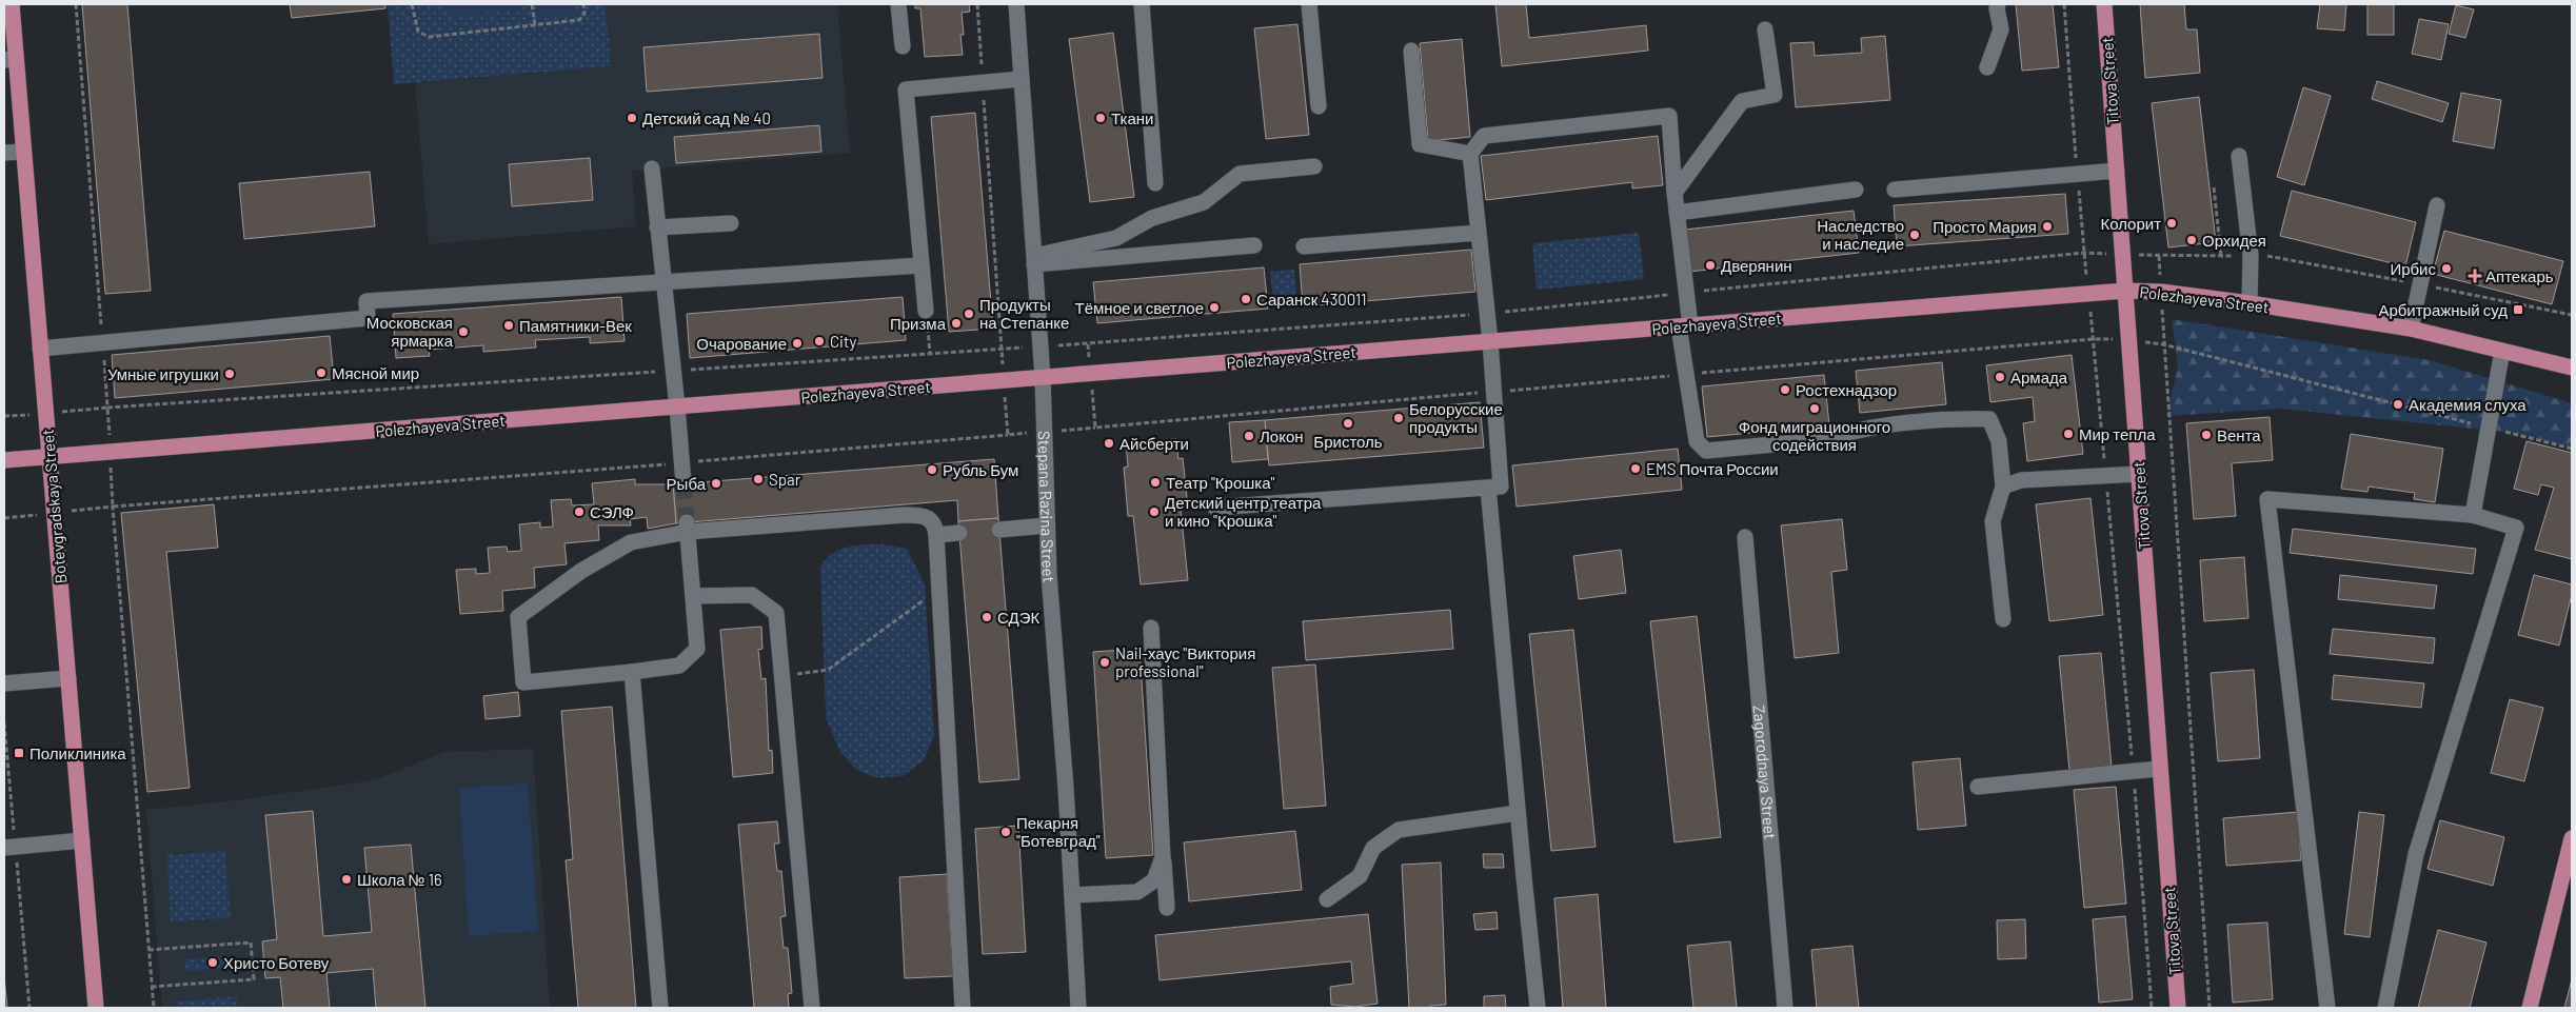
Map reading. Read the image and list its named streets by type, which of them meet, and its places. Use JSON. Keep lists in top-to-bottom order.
{
  "streets": {
    "main road": ["Titova Street", "Polezhayeva Street", "Botevgradskaya Street"],
    "street": ["Stepana Razina Street", "Zagorodnaya Street"]
  },
  "crossings": [
    ["Titova Street", "Polezhayeva Street"],
    ["Polezhayeva Street", "Botevgradskaya Street"],
    ["Polezhayeva Street", "Stepana Razina Street"]
  ],
  "places": {
    "other": [
      "Детский сад № 40",
      "Ткани",
      "Колорит",
      "Просто Мария",
      "Наследство и наследие",
      "Орхидея",
      "Дверянин",
      "Ирбис",
      "Саранск 430011",
      "Тёмное и светлое",
      "Продукты на Степанке",
      "Призма",
      "Памятники-Век",
      "Московская ярмарка",
      "City",
      "Очарование",
      "Мясной мир",
      "Умные игрушки",
      "Армада",
      "Ростехнадзор",
      "Академия слуха",
      "Фонд миграционного содействия",
      "Белорусские продукты",
      "Бристоль",
      "Мир тепла",
      "Вента",
      "Локон",
      "Айсберти",
      "EMS Почта России",
      "Рубль Бум",
      "Spar",
      "Театр \"Крошка\"",
      "Рыба",
      "СЭЛФ",
      "Детский центр театра и кино \"Крошка\"",
      "СДЭК",
      "Nail-хаус \"Виктория professional\"",
      "Пекарня \"Ботевград\"",
      "Школа № 16",
      "Христо Ботеву"
    ],
    "health": ["Аптекарь"],
    "transit": ["Арбитражный суд", "Поликлиника"]
  }
}
